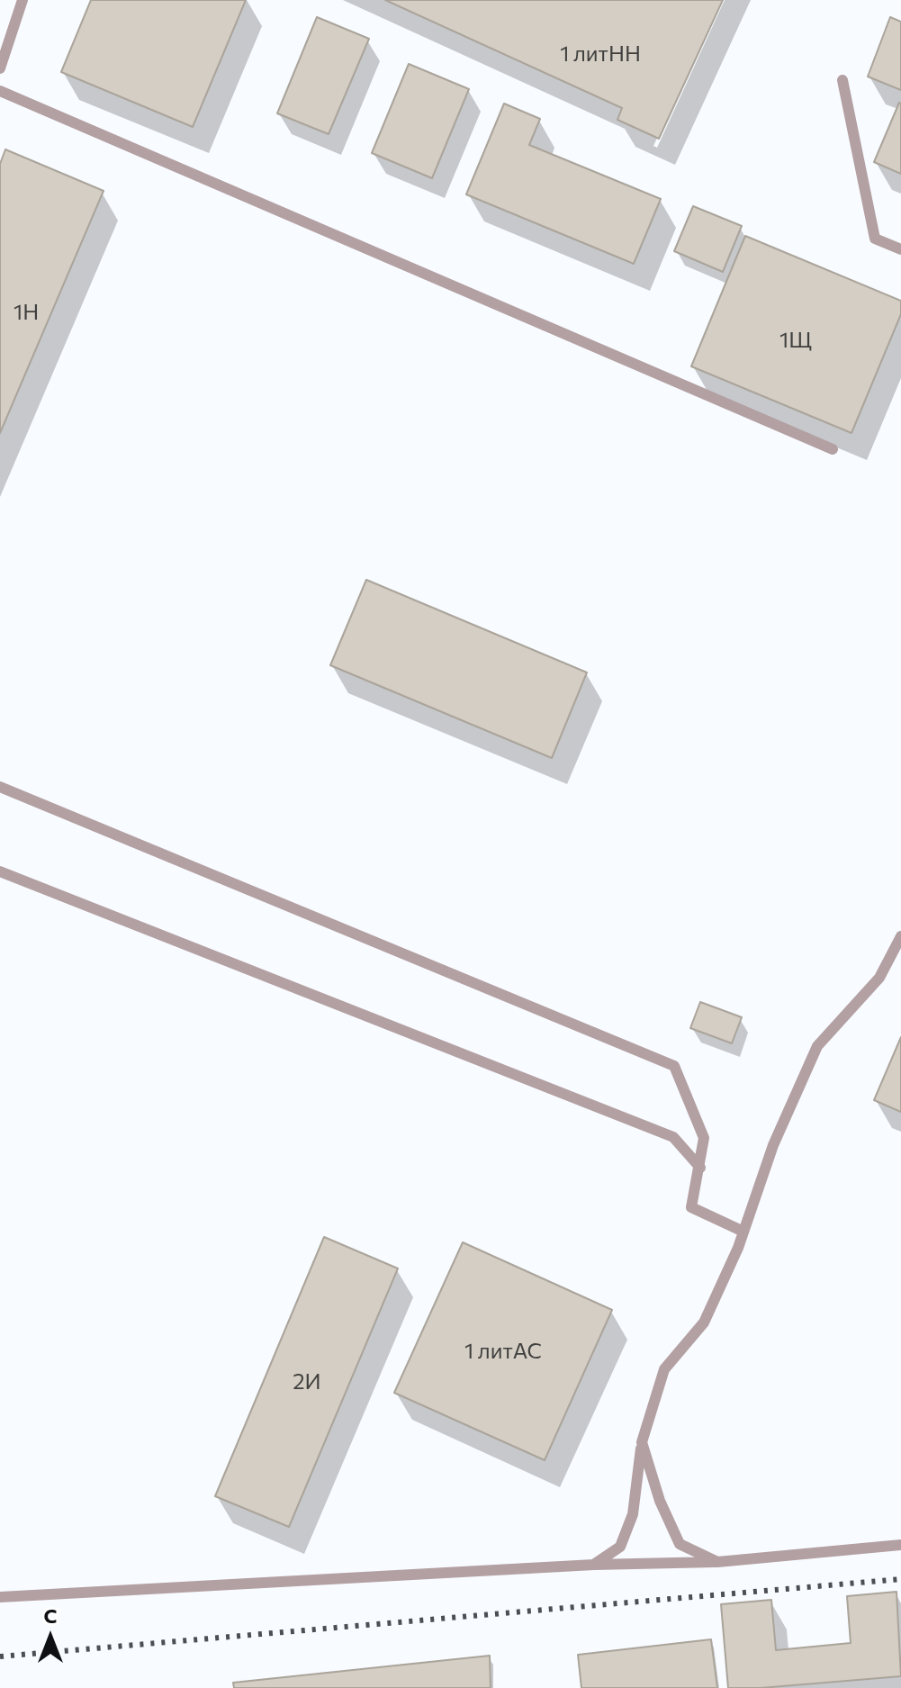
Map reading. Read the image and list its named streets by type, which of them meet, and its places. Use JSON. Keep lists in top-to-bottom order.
{
  "house_numbers": [
    "1 литНН",
    "1Н",
    "1Щ",
    "1 литАС",
    "2И"
  ],
  "north": "top"
}
